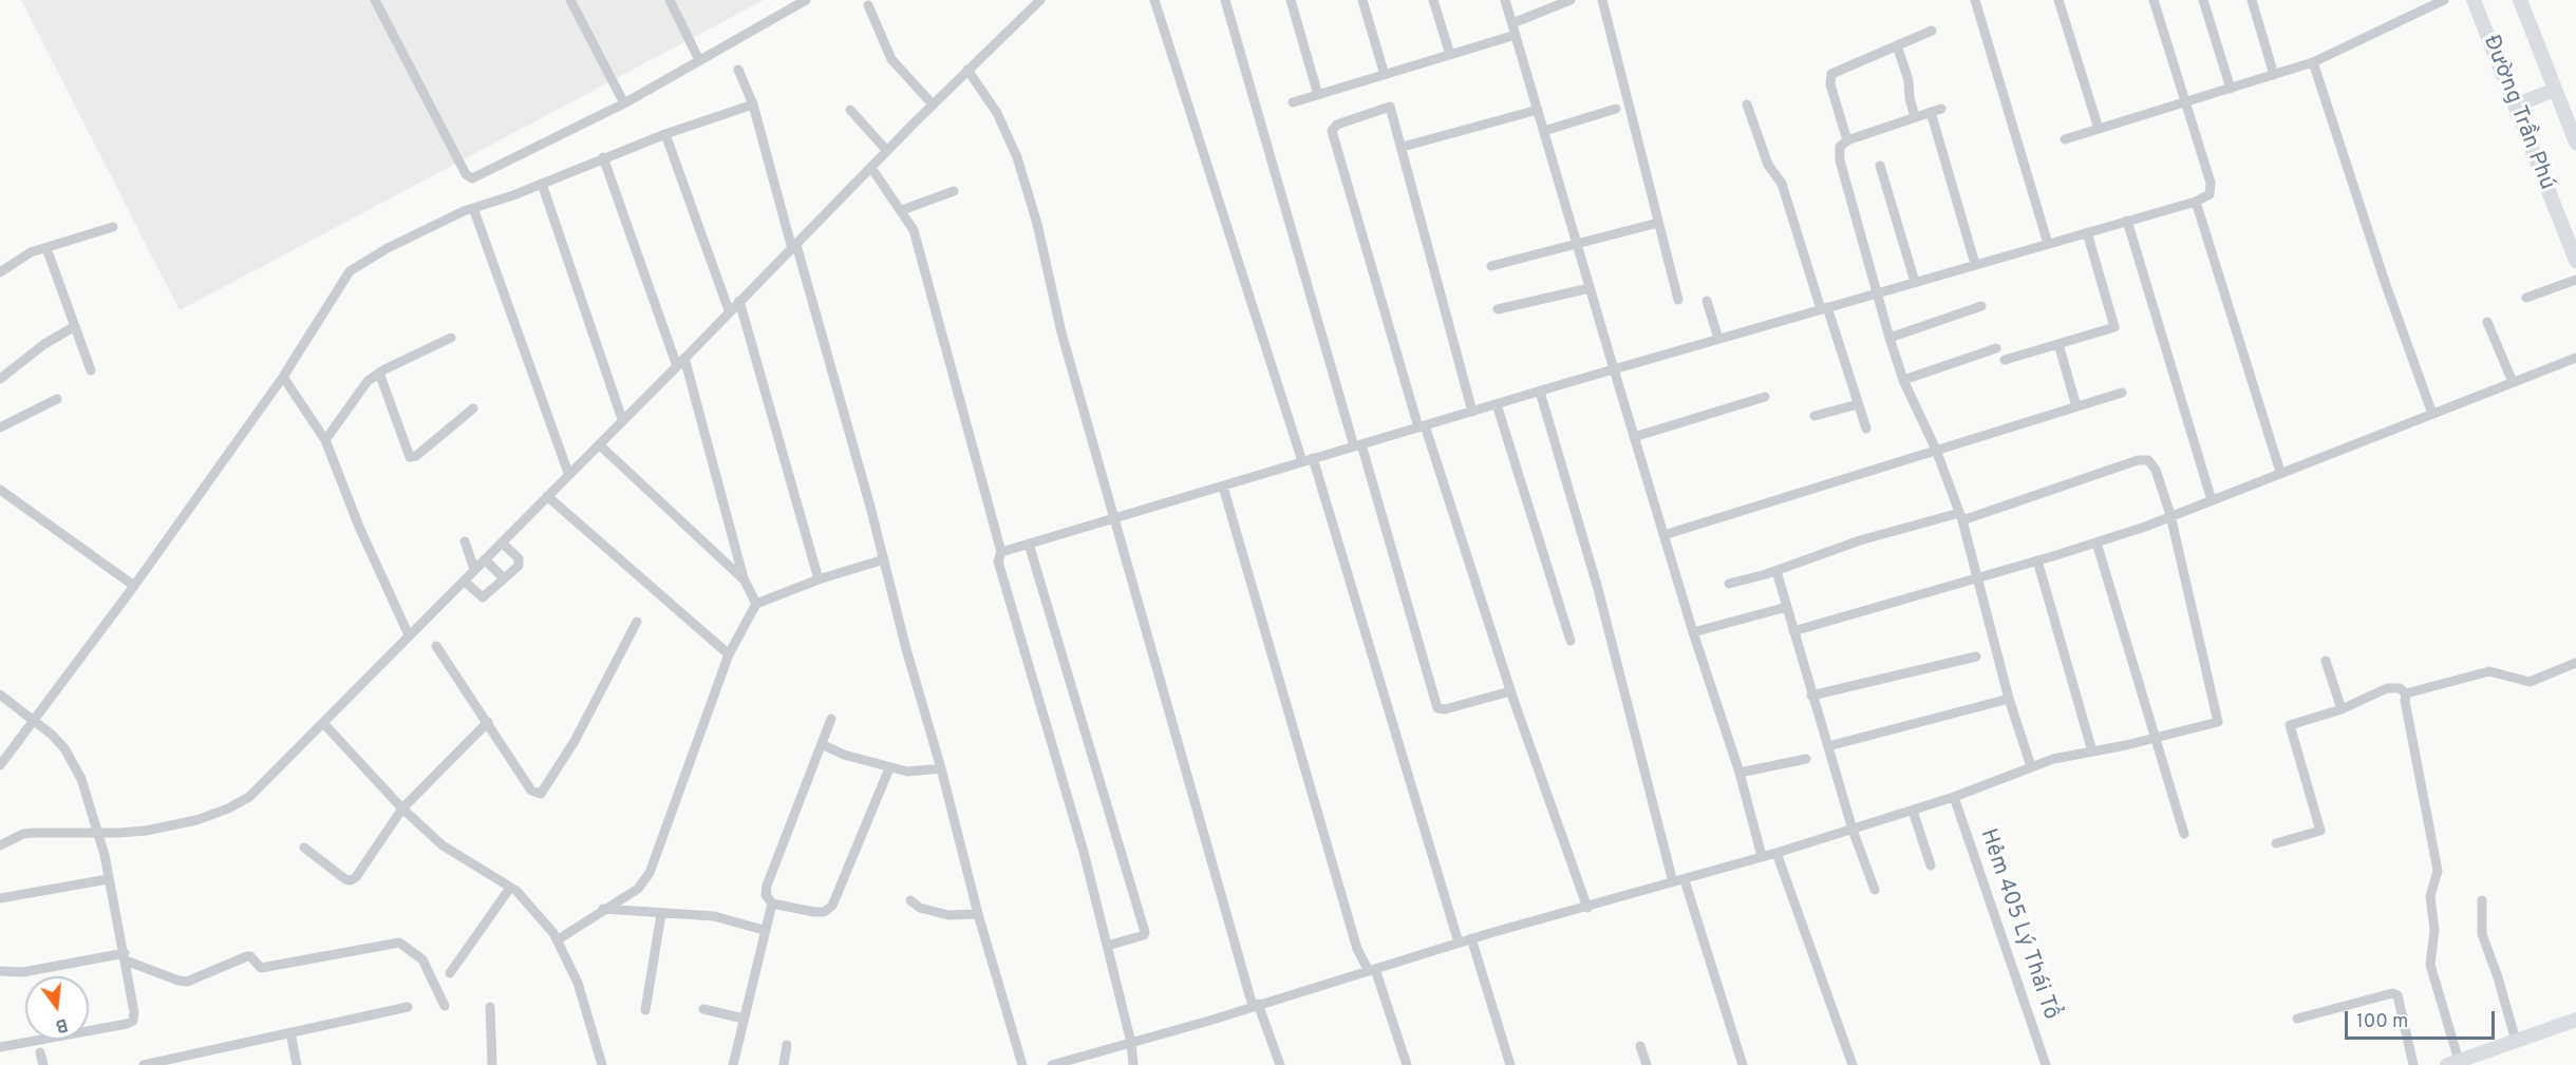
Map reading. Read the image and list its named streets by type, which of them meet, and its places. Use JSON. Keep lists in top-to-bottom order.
{
  "streets": {
    "main road": ["Đường Trần Phú"],
    "street": ["Hẻm 405 Lý Thái Tổ"]
  },
  "scale_bar": "100 m",
  "north": "bottom"
}
